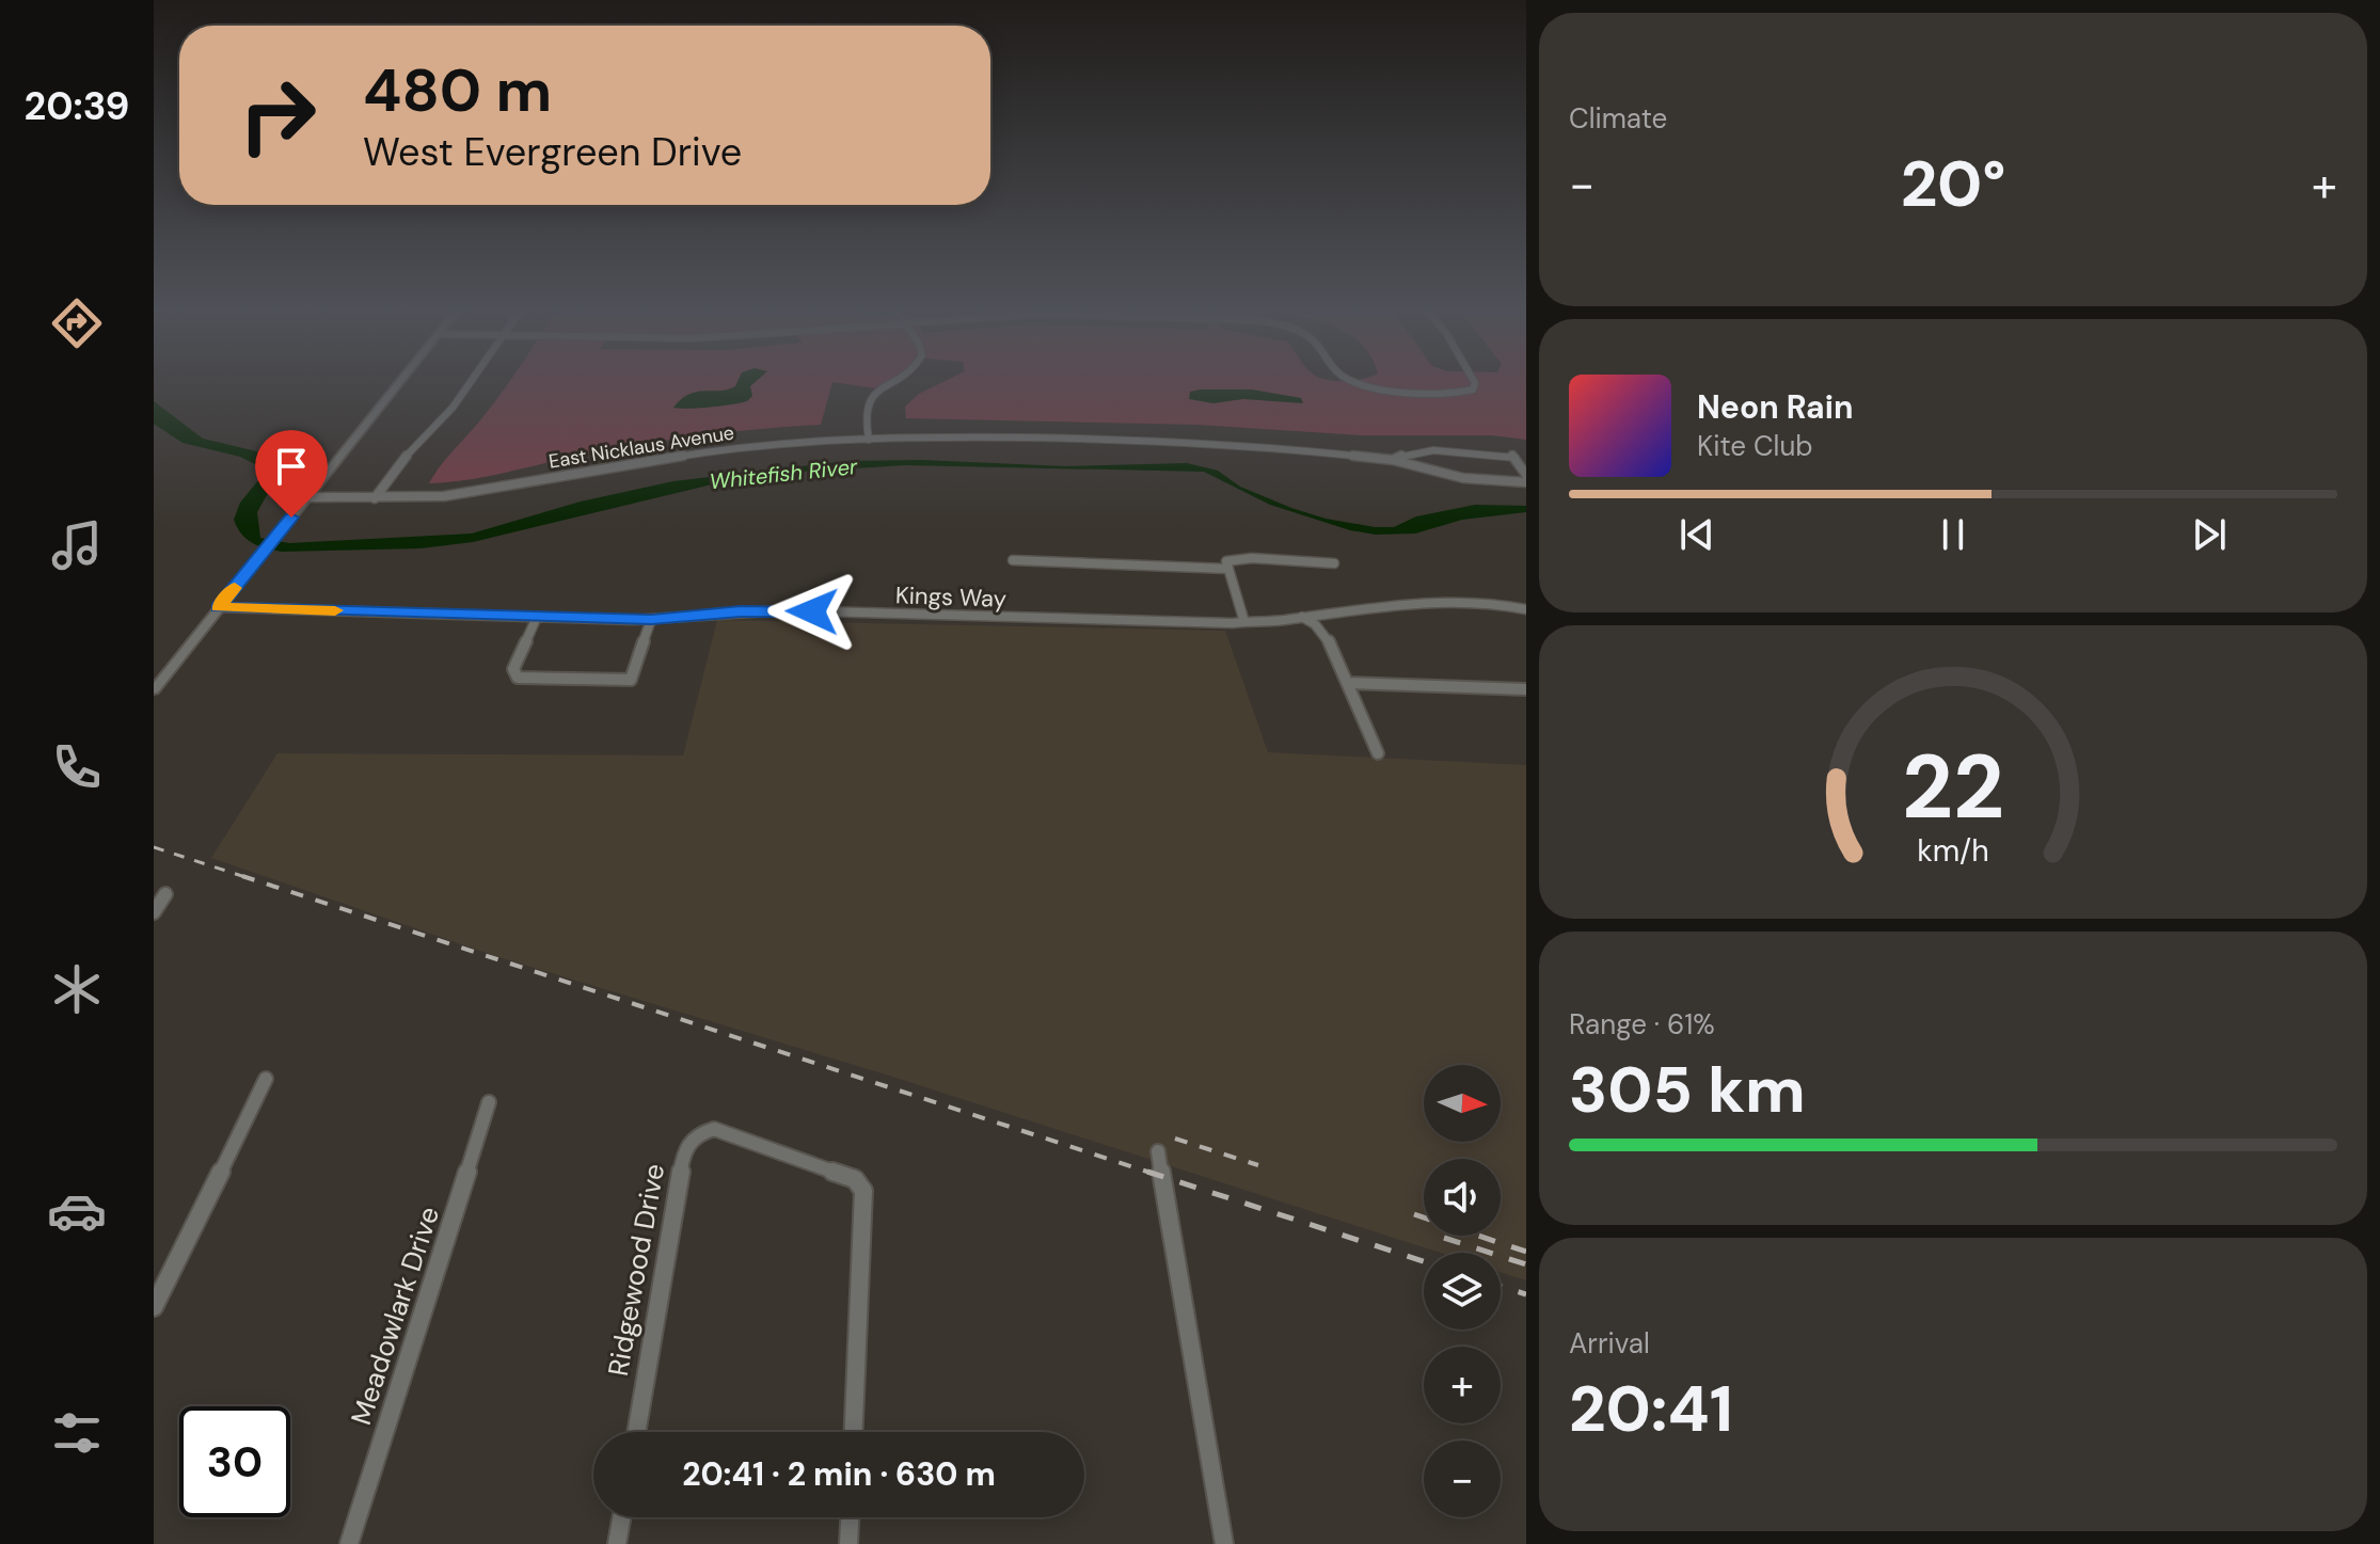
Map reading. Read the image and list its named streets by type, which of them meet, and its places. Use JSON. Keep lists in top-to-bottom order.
{
  "streets": {
    "street": [
      "East Nicklaus Avenue",
      "Kings Way",
      "Ridgewood Drive",
      "Meadowlark Drive"
    ]
  },
  "water": ["Whitefish River"],
  "north": "right",
  "page": {
    "tabs": "20:39",
    "tile": [
      "Climate",
      ["Range · 61%", "305 km"],
      ["Arrival", "20:41"]
    ],
    "turn": ["480 m", "West Evergreen Drive"],
    "heat": ["−", "20°", "+"],
    "song": ["Neon Rain", "Kite Club"],
    "map_buttons": ["+", "−"],
    "limit": "30",
    "trip": "20:41 · 2 min · 630 m",
    "gauge": ["22", "km/h"]
  }
}
